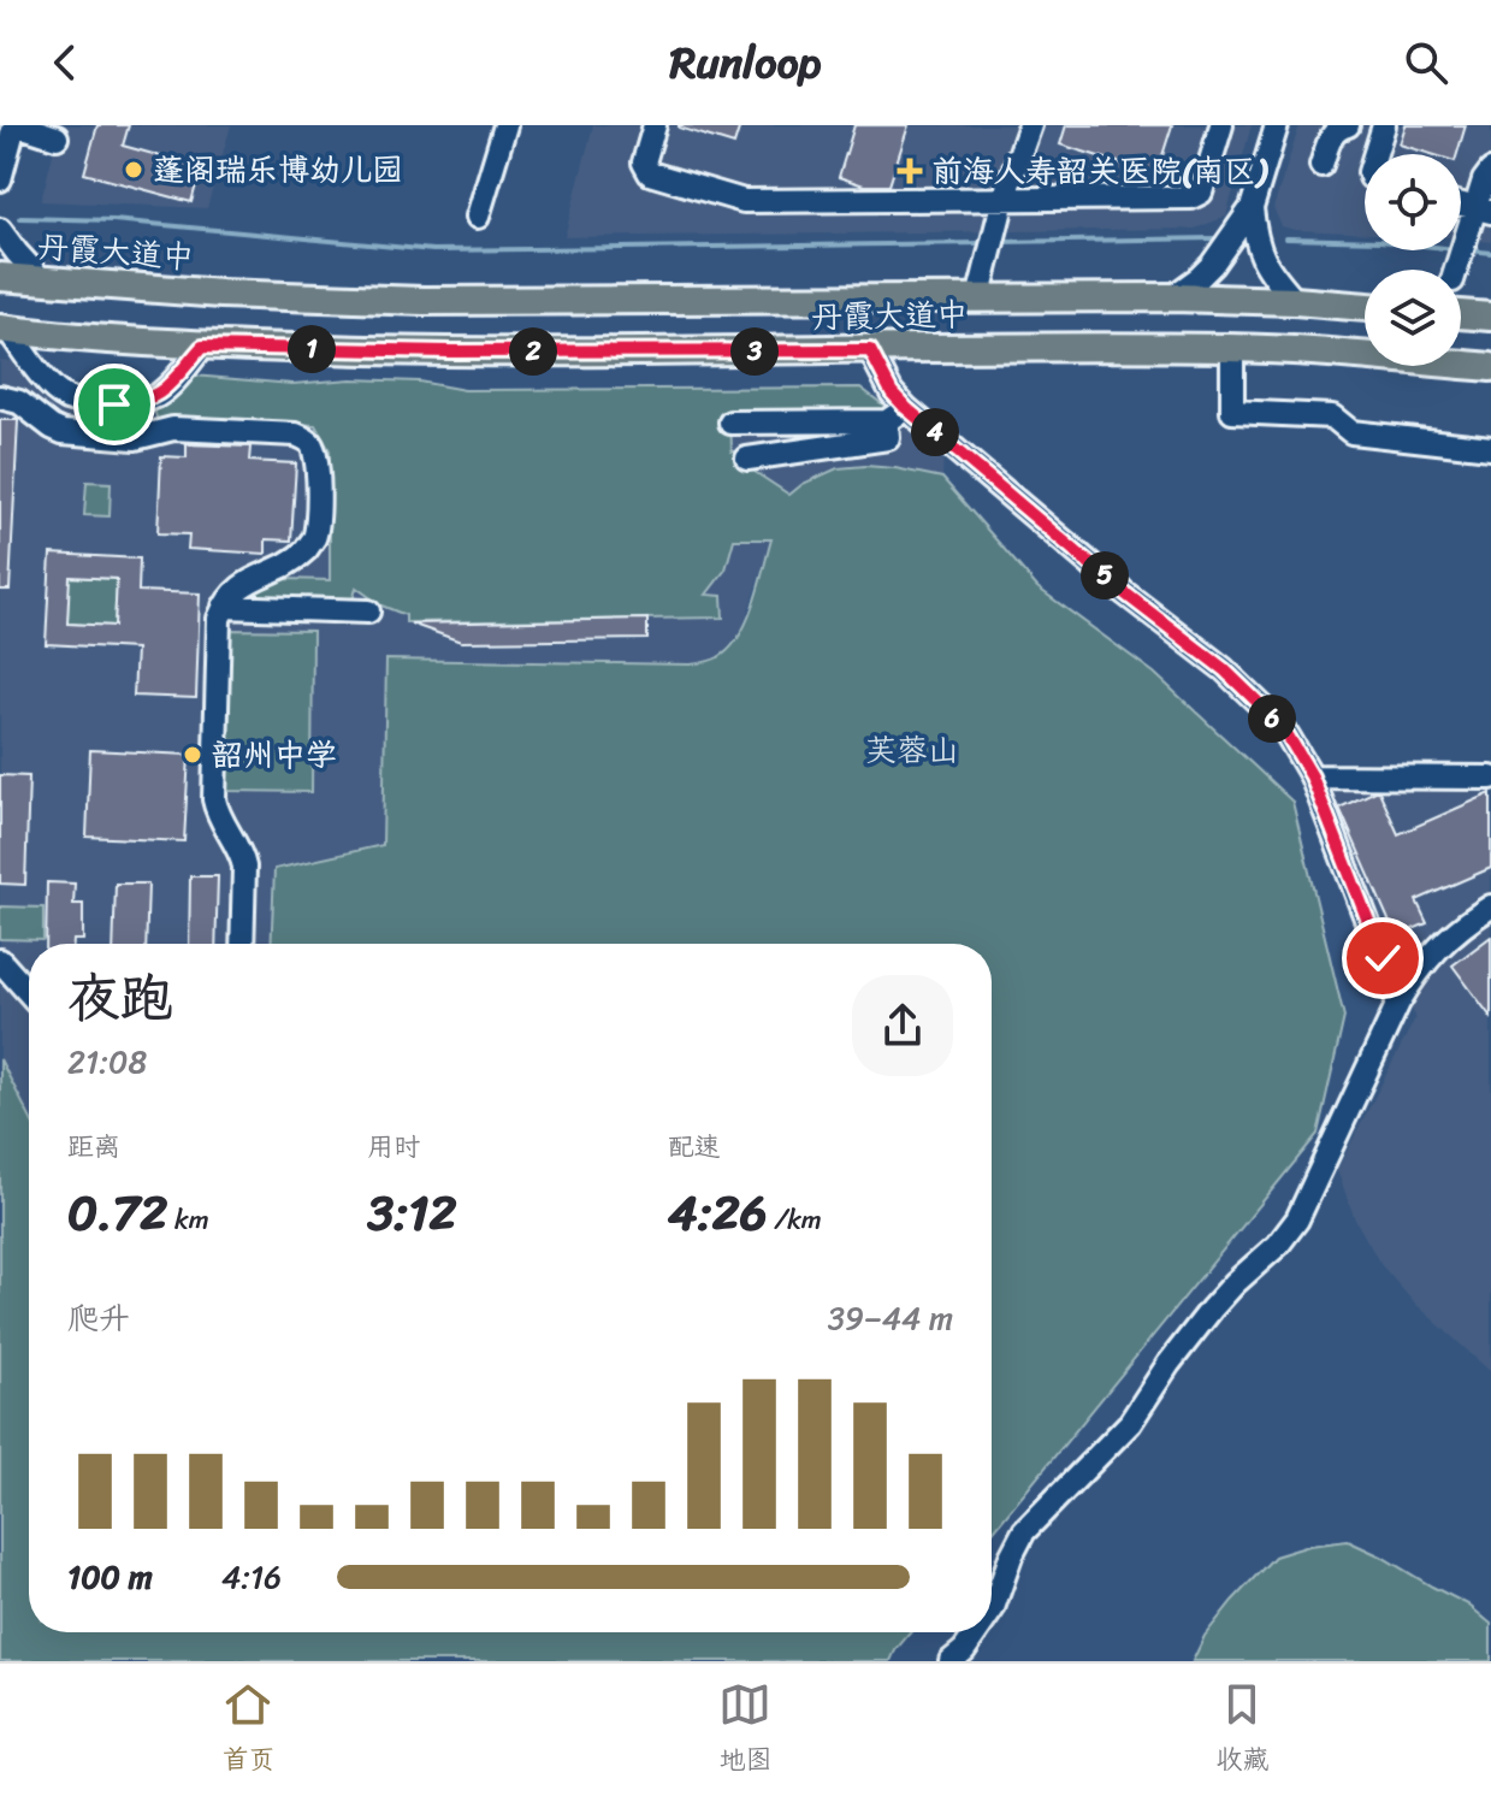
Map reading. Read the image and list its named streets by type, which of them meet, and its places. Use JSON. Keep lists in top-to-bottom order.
{
  "streets": {
    "main road": ["丹霞大道中"]
  },
  "parks": ["芙蓉山"],
  "places": {
    "other": ["蓬阁瑞乐博幼儿园", "韶州中学"],
    "health": ["前海人寿韶关医院(南区)"]
  },
  "page": {
    "header": "Runloop",
    "pins": [
      "1",
      "2",
      "3",
      "4",
      "5",
      "6"
    ],
    "heading": ["夜跑", "21:08"],
    "stats": [
      ["距离", "0.72 km"],
      ["用时", "3:12"],
      ["配速", "4:26 /km"]
    ],
    "chart": ["爬升", "39–44 m"],
    "list": [
      {
        "name": "100 m",
        "note": "4:16"
      }
    ],
    "tabs": ["首页", "地图", "收藏"]
  }
}
